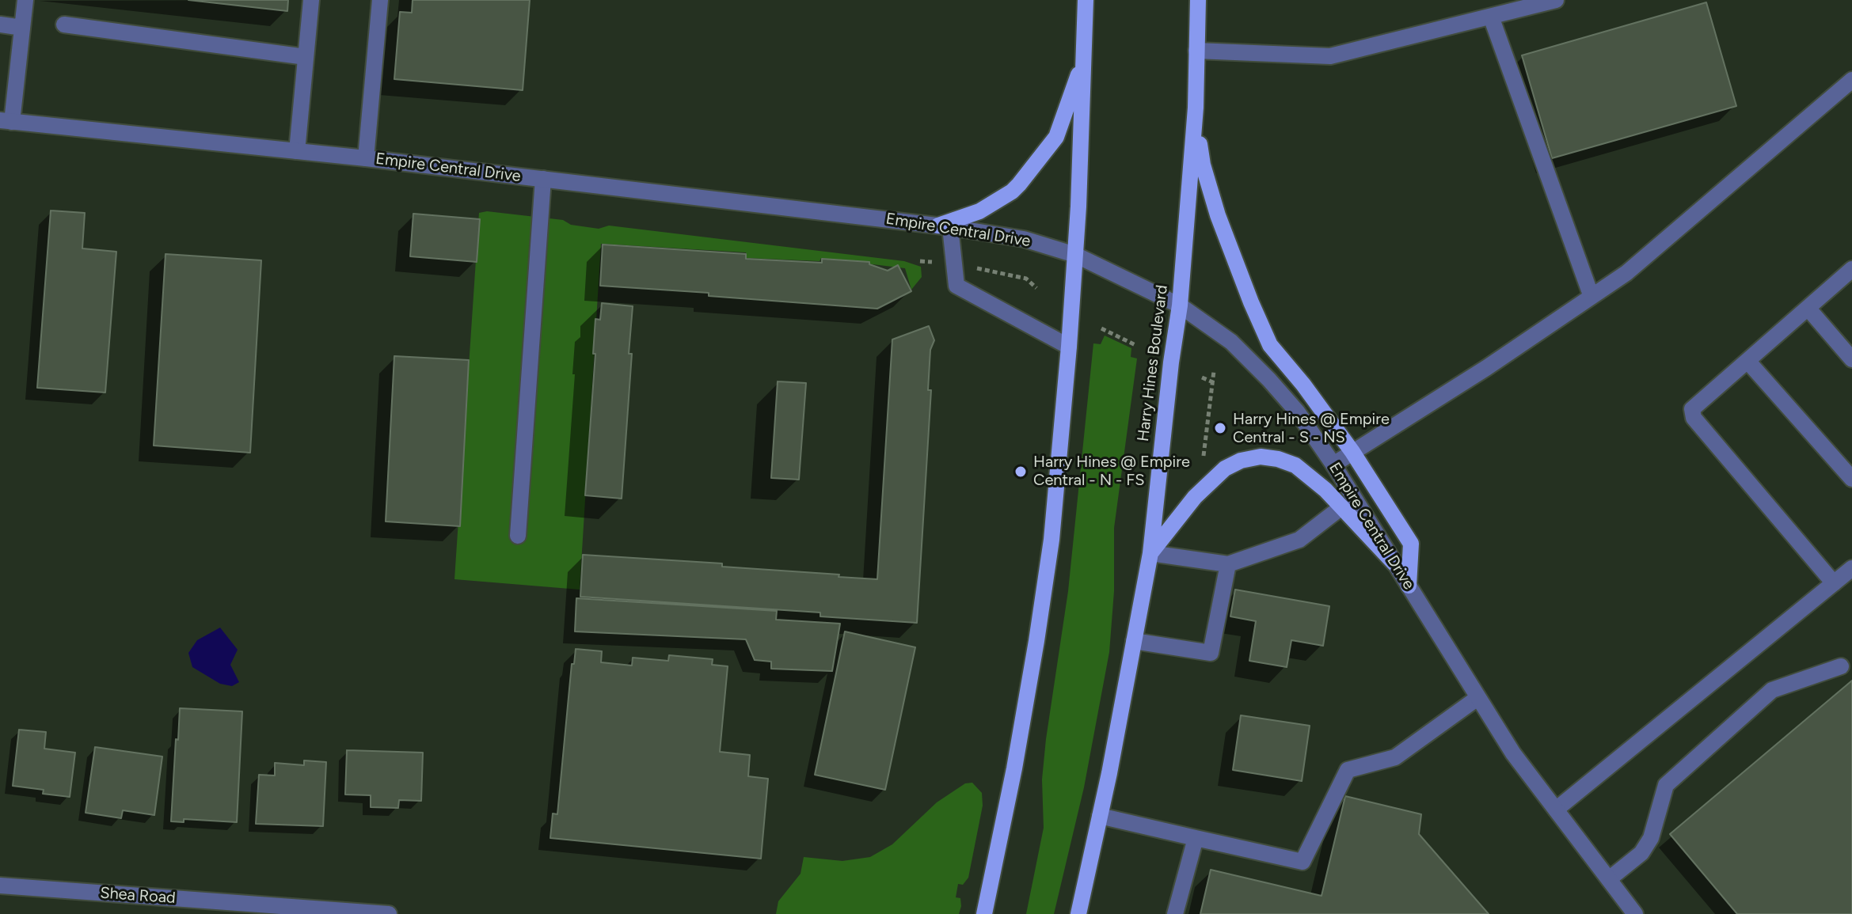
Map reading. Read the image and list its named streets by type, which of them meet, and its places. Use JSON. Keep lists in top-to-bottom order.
{
  "streets": {
    "main road": ["Harry Hines Boulevard"],
    "street": ["Empire Central Drive", "Shea Road"]
  },
  "crossings": [
    ["Empire Central Drive", "Harry Hines Boulevard"]
  ],
  "places": ["Harry Hines @ Empire Central - S - NS", "Harry Hines @ Empire Central - N - FS"]
}
